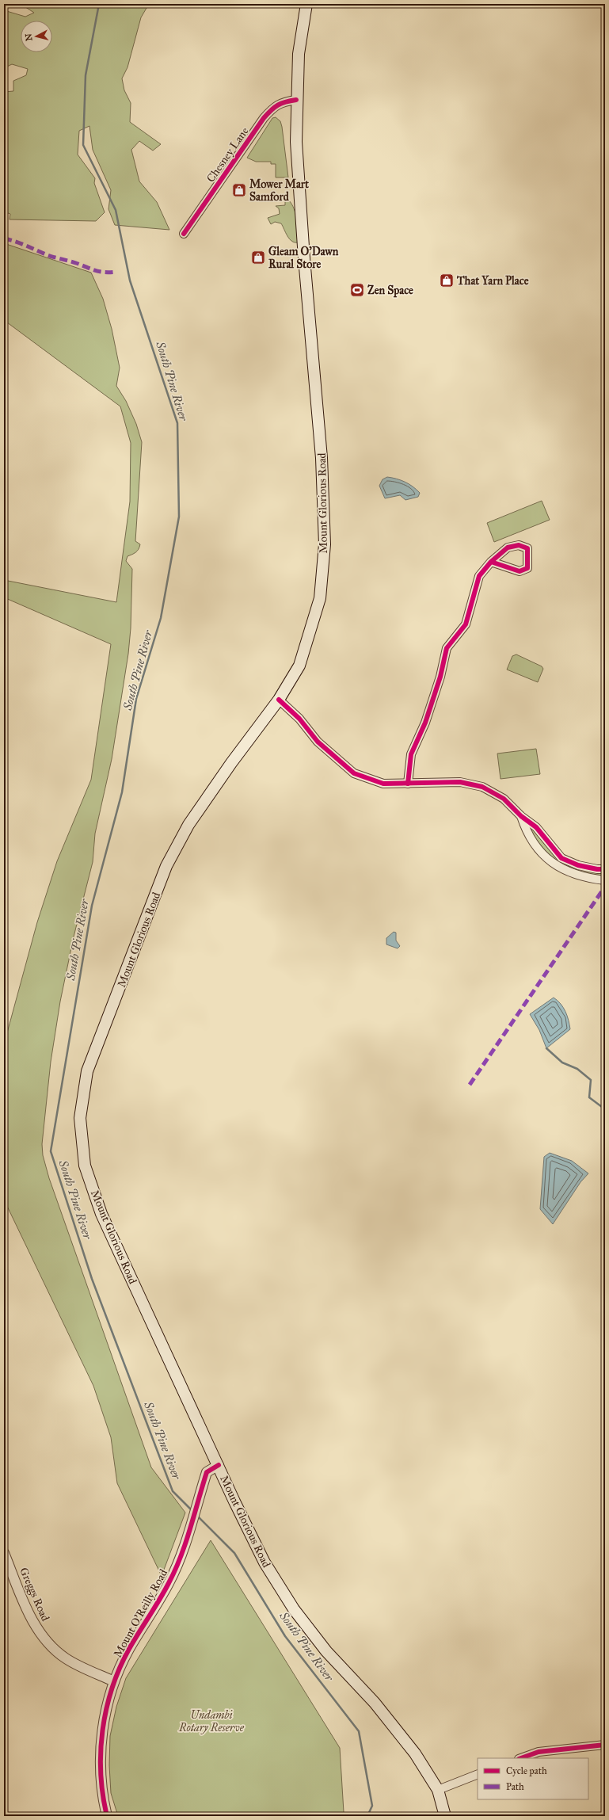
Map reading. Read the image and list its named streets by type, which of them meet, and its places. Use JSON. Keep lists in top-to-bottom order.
{
  "streets": {
    "main road": ["Mount Glorious Road"],
    "street": ["Chesney Lane", "Greggs Road", "Mount O'Reilly Road"]
  },
  "crossings": [
    ["Chesney Lane", "Mount Glorious Road"],
    ["Mount Glorious Road", "Mount O'Reilly Road"],
    ["Greggs Road", "Mount O'Reilly Road"]
  ],
  "water": ["South Pine River"],
  "parks": ["Undambi Rotary Reserve"],
  "places": {
    "shop": ["Mower Mart Samford", "Gleam O'Dawn Rural Store", "That Yarn Place"],
    "sports": ["Zen Space"]
  },
  "legend": ["Cycle path", "Path"],
  "north": "left"
}
